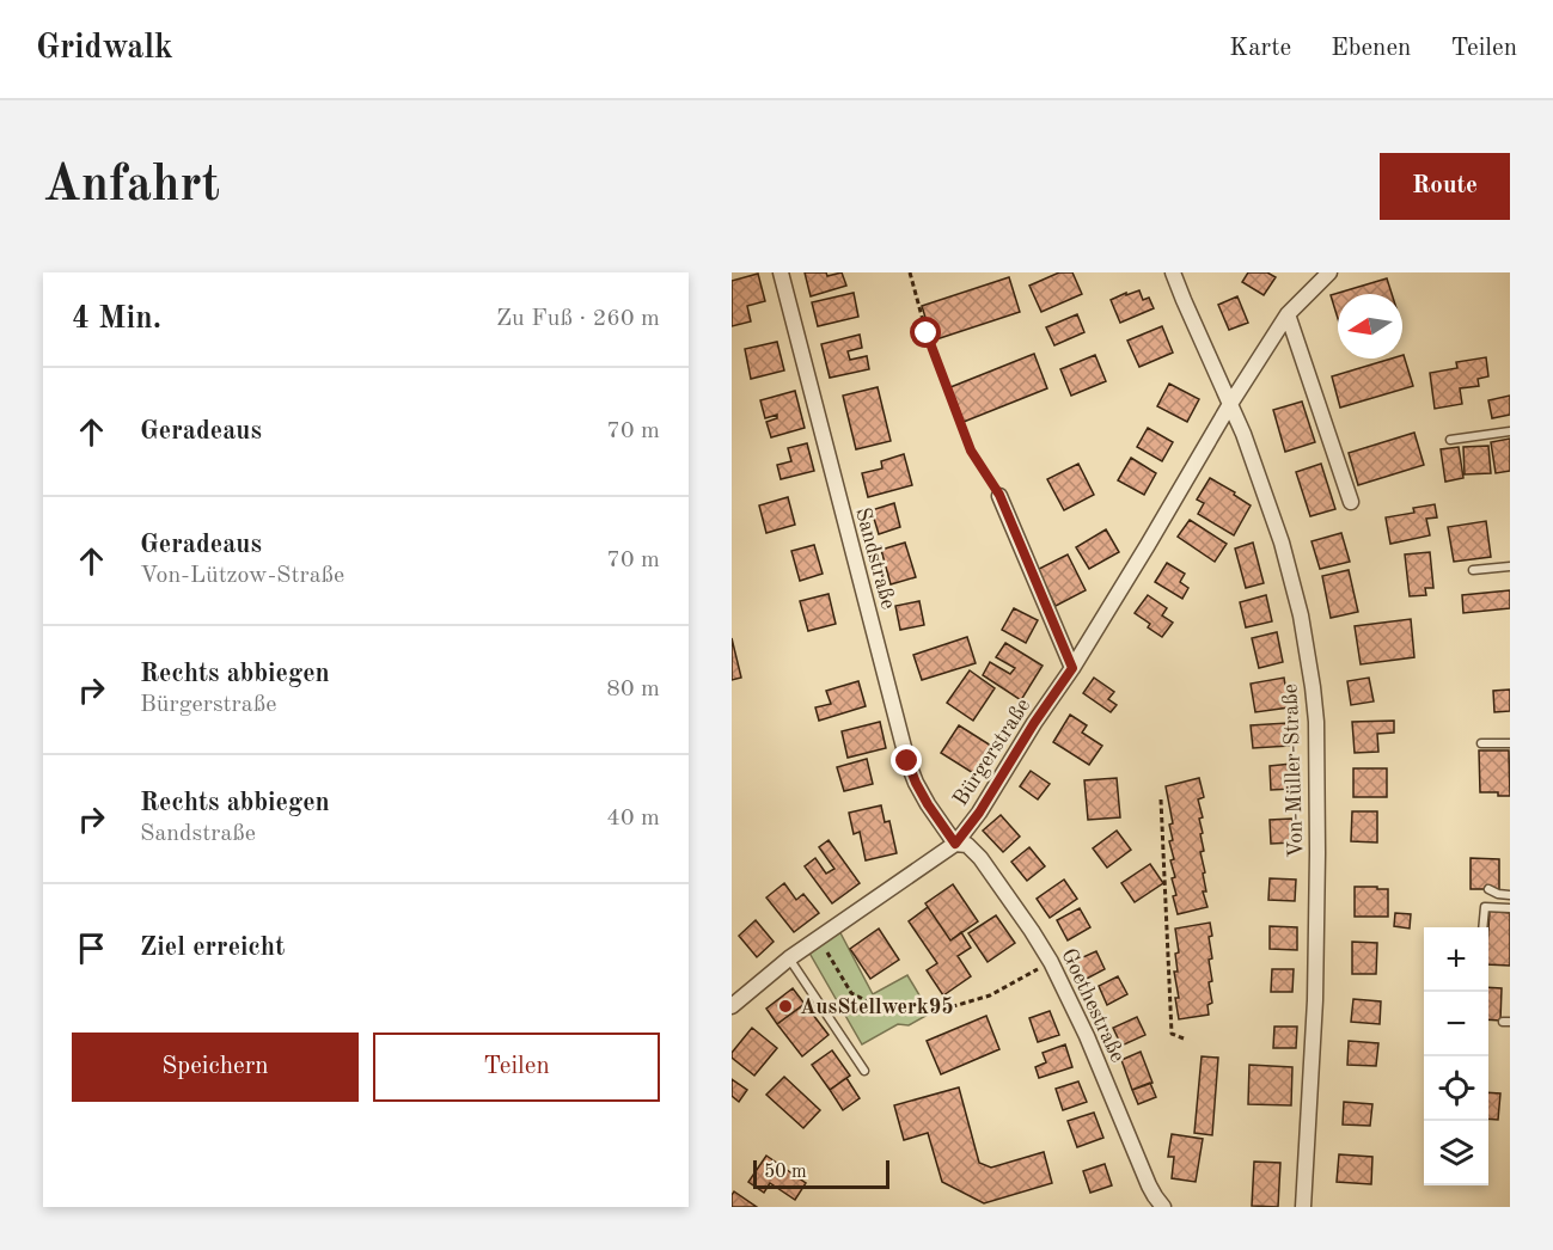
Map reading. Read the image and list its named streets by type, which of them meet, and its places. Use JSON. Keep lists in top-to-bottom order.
{
  "streets": {
    "street": [
      "Sandstraße",
      "Bürgerstraße",
      "Von-Müller-Straße",
      "Goethestraße"
    ]
  },
  "crossings": [
    ["Sandstraße", "Bürgerstraße"],
    ["Sandstraße", "Goethestraße"],
    ["Bürgerstraße", "Von-Müller-Straße"],
    ["Bürgerstraße", "Goethestraße"]
  ],
  "places": ["AusStellwerk95"],
  "scale_bar": "50 m",
  "north": "left",
  "page": {
    "header": "Gridwalk",
    "nav": ["Karte", "Ebenen", "Teilen"],
    "buttons": [
      "Route",
      ["Speichern", "Teilen"]
    ],
    "title": "Anfahrt",
    "heading": ["4 Min.", "Zu Fuß · 260 m"],
    "list": [
      ["Geradeaus", "70 m"],
      ["Geradeaus", "Von-Lützow-Straße", "70 m"],
      ["Rechts abbiegen", "Bürgerstraße", "80 m"],
      ["Rechts abbiegen", "Sandstraße", "40 m"],
      "Ziel erreicht"
    ],
    "map_buttons": ["+", "−"],
    "scale": "50 m"
  }
}
